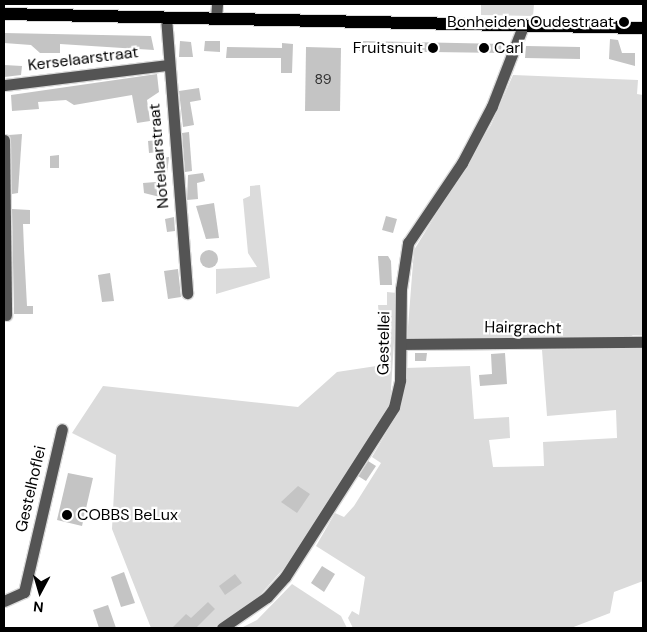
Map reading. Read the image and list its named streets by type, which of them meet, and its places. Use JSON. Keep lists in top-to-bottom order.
{
  "streets": {
    "street": [
      "Kerselaarstraat",
      "Notelaarstraat",
      "Hairgracht",
      "Gestellei",
      "Gestelhoflei"
    ]
  },
  "crossings": [
    ["Kerselaarstraat", "Notelaarstraat"],
    ["Hairgracht", "Gestellei"]
  ],
  "places": [
    "Bonheiden Oudestraat",
    "Fruitsnuit",
    "Carl",
    "COBBS BeLux"
  ],
  "house_numbers": ["89"],
  "north": "bottom"
}
